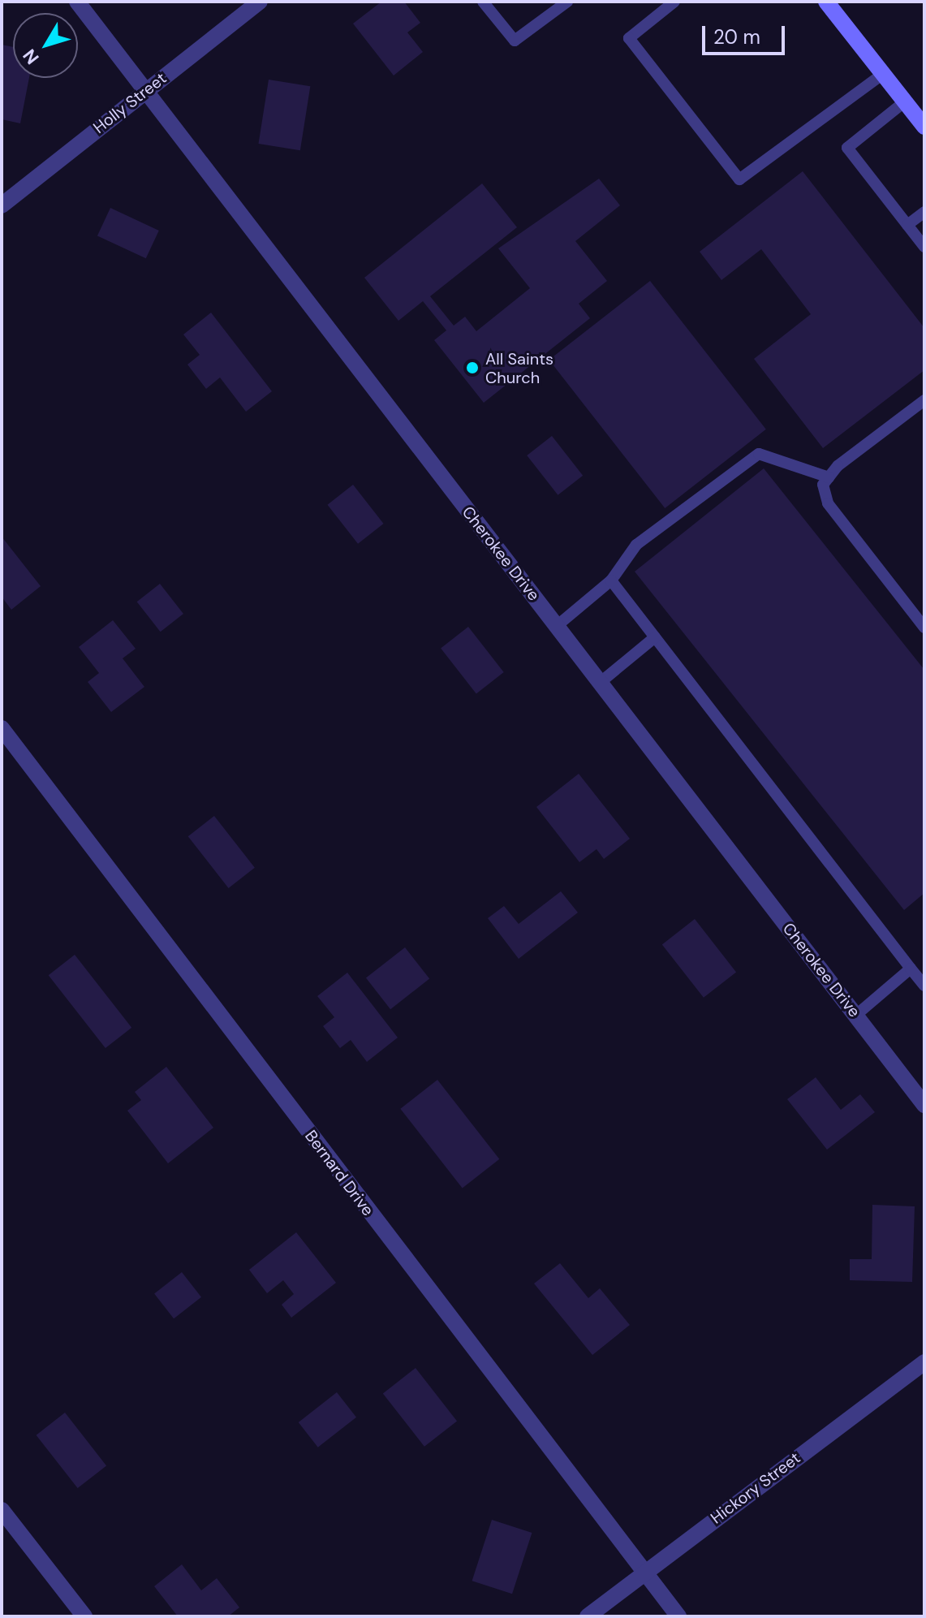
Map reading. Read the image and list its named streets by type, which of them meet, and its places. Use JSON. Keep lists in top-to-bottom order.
{
  "streets": {
    "street": [
      "Holly Street",
      "Cherokee Drive",
      "Bernard Drive",
      "Hickory Street"
    ]
  },
  "crossings": [
    ["Holly Street", "Cherokee Drive"],
    ["Bernard Drive", "Hickory Street"]
  ],
  "places": ["All Saints Church"],
  "scale_bar": "20 m",
  "north": "bottom left"
}
